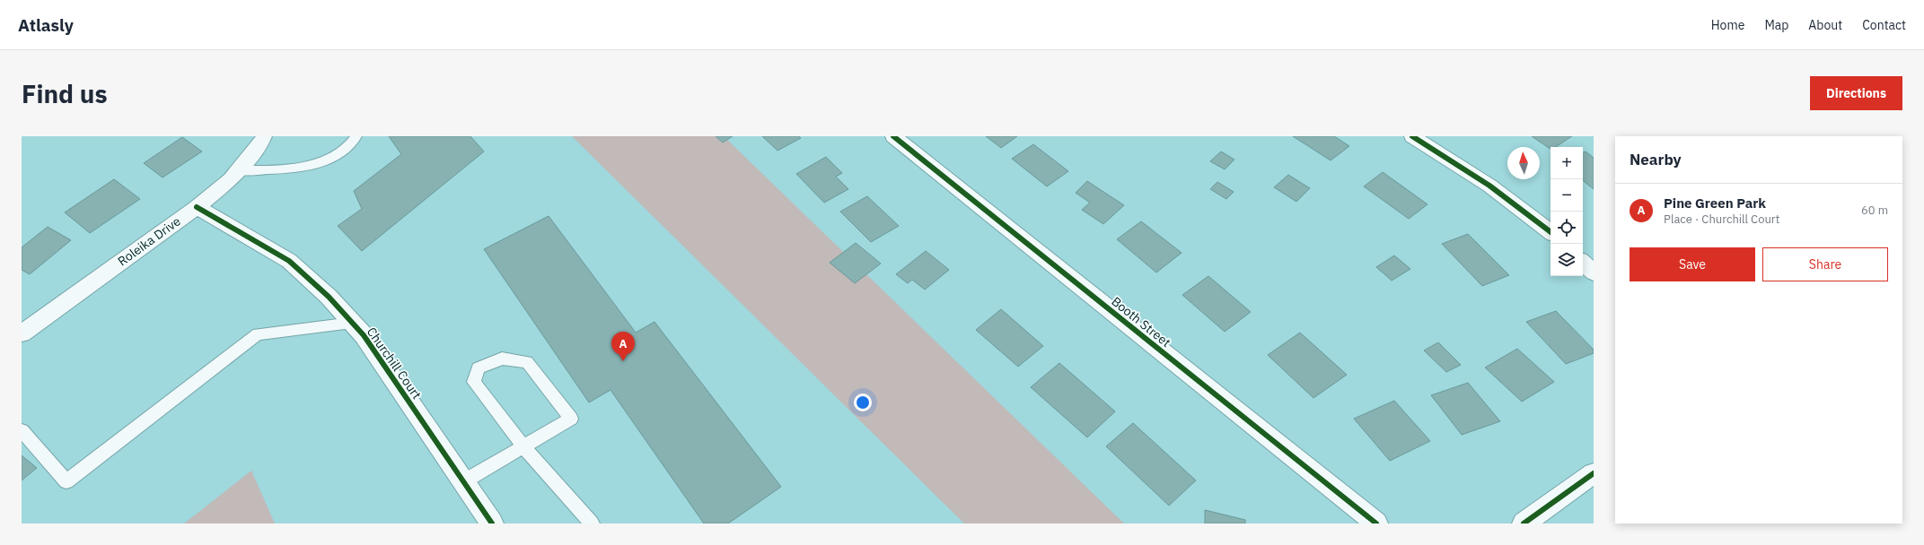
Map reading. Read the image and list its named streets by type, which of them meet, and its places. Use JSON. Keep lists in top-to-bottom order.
{
  "streets": {
    "street": ["Roleika Drive", "Booth Street", "Churchill Court"]
  },
  "crossings": [
    ["Roleika Drive", "Churchill Court"]
  ],
  "north": "top",
  "page": {
    "header": "Atlasly",
    "nav": [
      "Home",
      "Map",
      "About",
      "Contact"
    ],
    "buttons": [
      "Directions",
      ["Save", "Share"]
    ],
    "title": "Find us",
    "heading": "Nearby",
    "map_buttons": ["+", "−"],
    "list": [
      {
        "mark": "A",
        "name": "Pine Green Park",
        "note": "Place · Churchill Court",
        "value": "60 m"
      }
    ],
    "pins": "A"
  }
}
